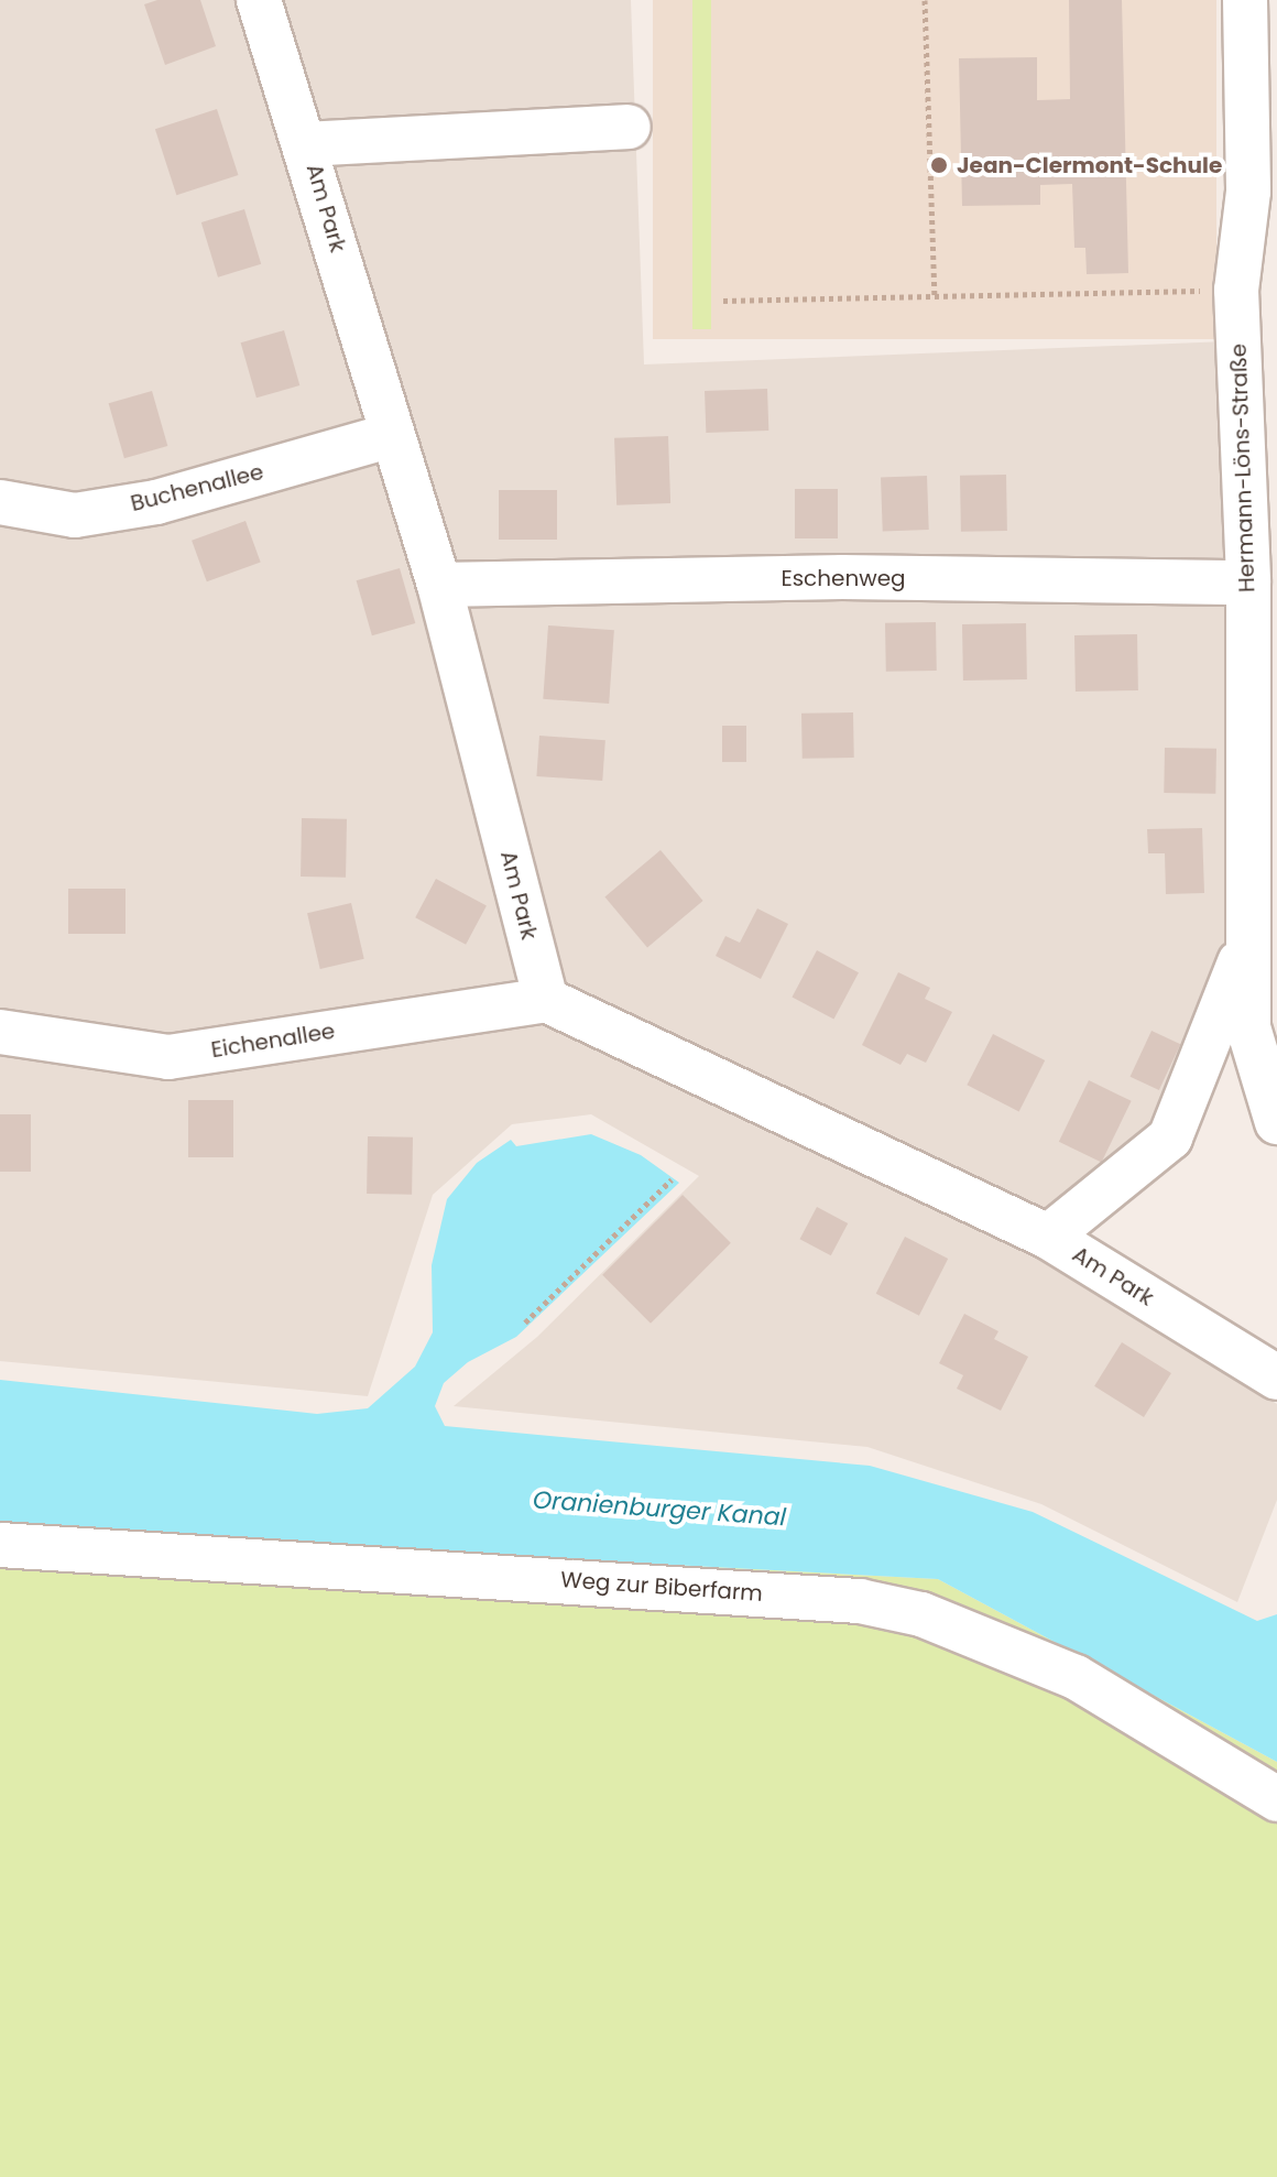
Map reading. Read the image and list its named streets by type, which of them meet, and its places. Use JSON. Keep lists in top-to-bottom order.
{
  "streets": {
    "street": [
      "Am Park",
      "Hermann-Löns-Straße",
      "Buchenallee",
      "Eschenweg",
      "Eichenallee",
      "Weg zur Biberfarm"
    ]
  },
  "crossings": [
    ["Am Park", "Hermann-Löns-Straße"],
    ["Am Park", "Buchenallee"],
    ["Am Park", "Eschenweg"],
    ["Am Park", "Eichenallee"],
    ["Hermann-Löns-Straße", "Eschenweg"]
  ],
  "water": ["Oranienburger Kanal"],
  "places": ["Jean-Clermont-Schule"]
}
